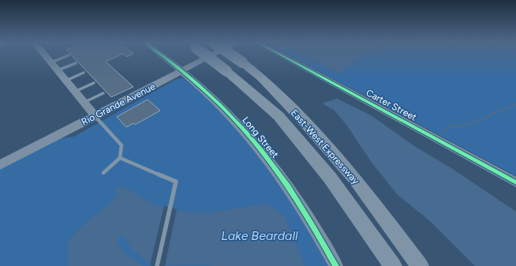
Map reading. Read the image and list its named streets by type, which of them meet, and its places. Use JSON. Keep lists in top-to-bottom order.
{
  "streets": {
    "highway": ["East-West Expressway"],
    "street": ["Rio Grande Avenue", "Carter Street", "Long Street"]
  },
  "crossings": [
    ["Rio Grande Avenue", "Long Street"]
  ],
  "water": ["Lake Beardall"]
}
